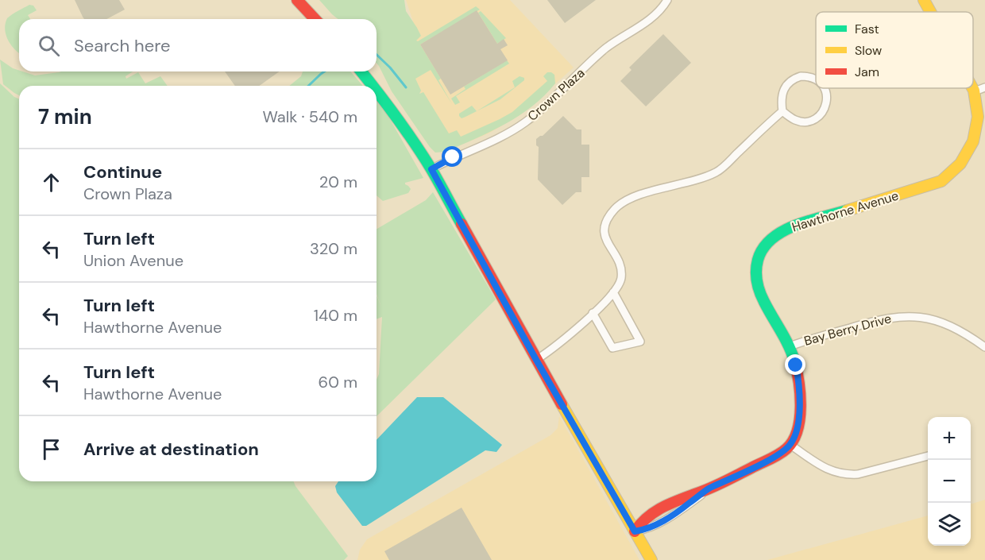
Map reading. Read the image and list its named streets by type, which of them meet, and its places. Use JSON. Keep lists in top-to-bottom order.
{
  "streets": {
    "street": ["Crown Plaza", "Hawthorne Avenue", "Bay Berry Drive"]
  },
  "crossings": [
    ["Hawthorne Avenue", "Bay Berry Drive"]
  ],
  "legend": ["Fast", "Slow", "Jam"],
  "page": {
    "search": "Search here",
    "heading": ["7 min", "Walk · 540 m"],
    "list": [
      ["Continue", "Crown Plaza", "20 m"],
      ["Turn left", "Union Avenue", "320 m"],
      ["Turn left", "Hawthorne Avenue", "140 m"],
      ["Turn left", "Hawthorne Avenue", "60 m"],
      "Arrive at destination"
    ],
    "map_buttons": ["+", "−"]
  }
}
